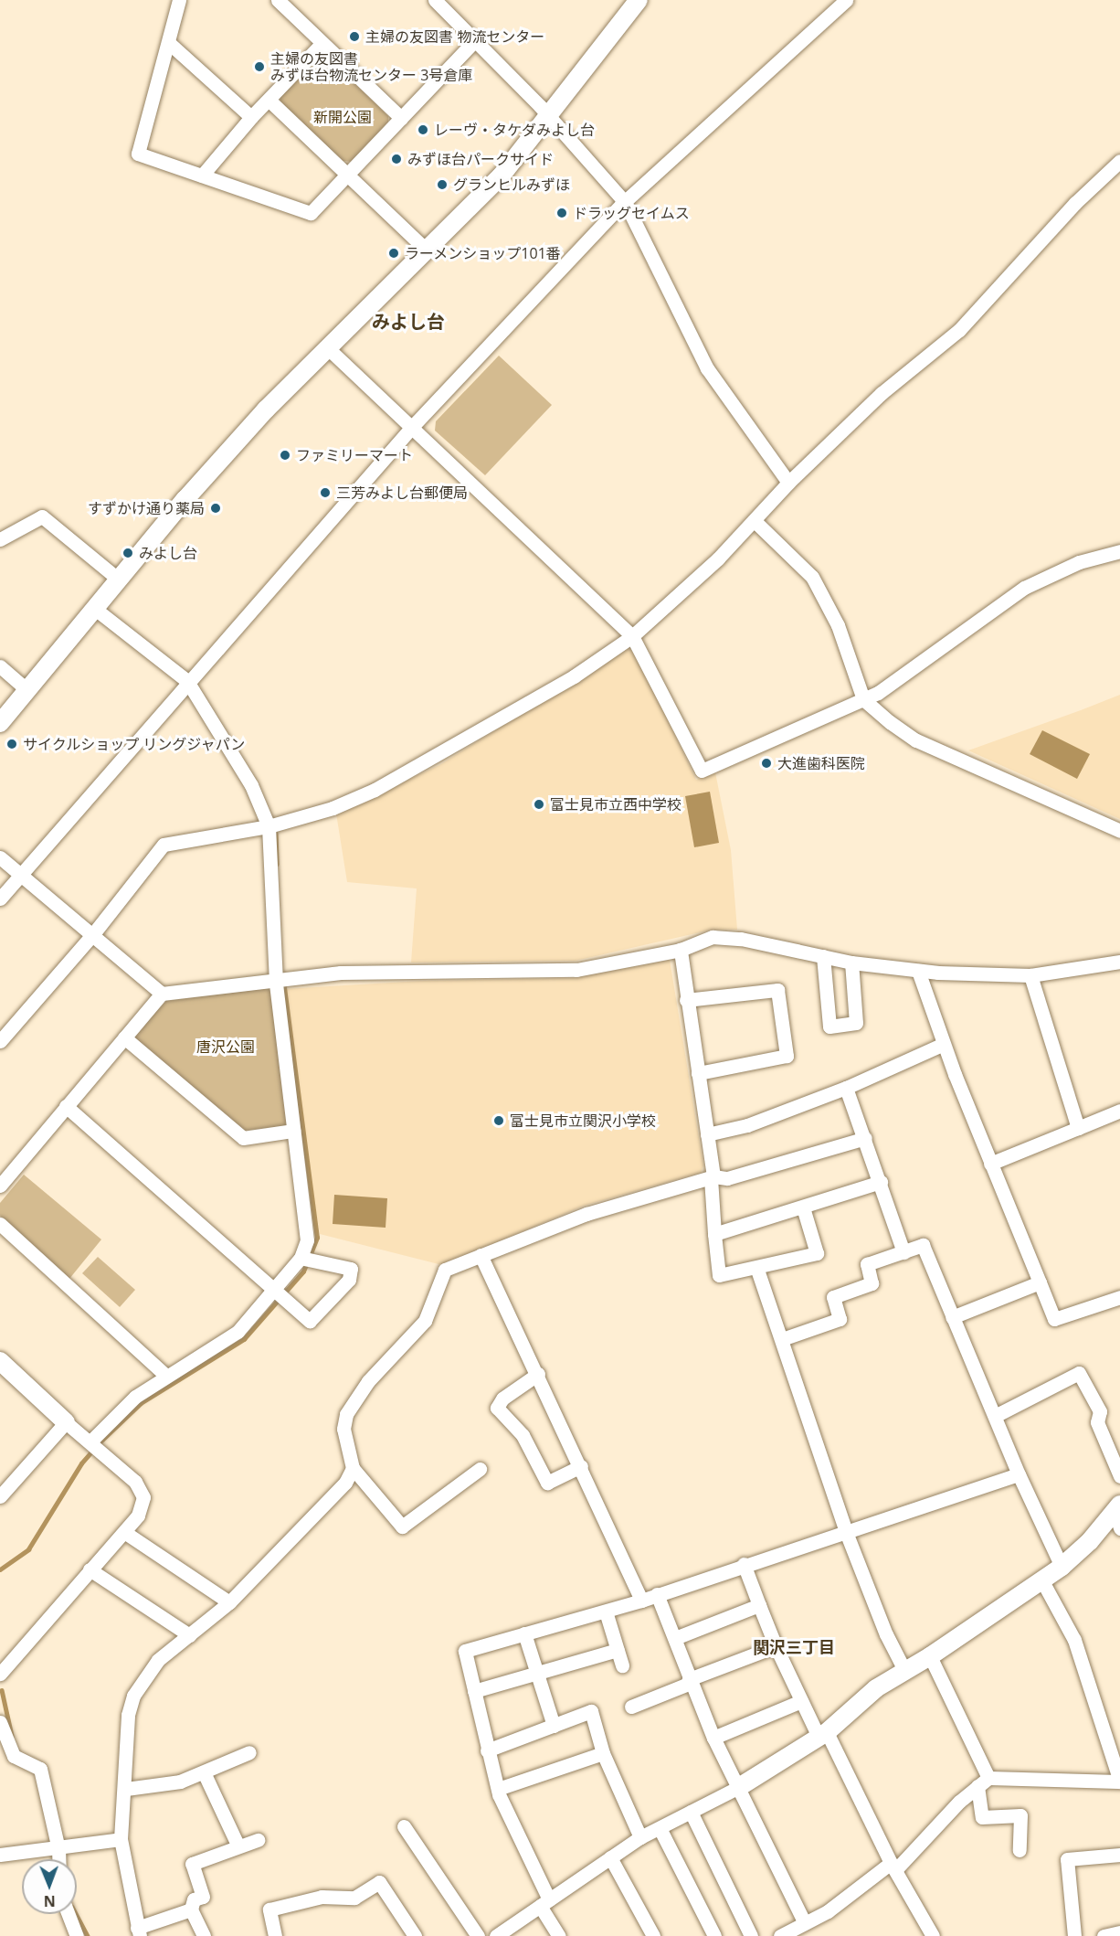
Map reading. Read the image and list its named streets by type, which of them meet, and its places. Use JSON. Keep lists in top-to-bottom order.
{
  "districts": ["みよし台", "関沢三丁目"],
  "parks": ["新開公園", "唐沢公園"],
  "places": [
    "主婦の友図書 物流センター",
    "主婦の友図書 みずほ台物流センター 3号倉庫",
    "レーヴ・タケダみよし台",
    "みずほ台パークサイド",
    "グランヒルみずほ",
    "ドラッグセイムス",
    "ラーメンショップ101番",
    "ファミリーマート",
    "三芳みよし台郵便局",
    "すずかけ通り薬局",
    "みよし台",
    "サイクルショップ リングジャパン",
    "大進歯科医院",
    "富士見市立西中学校",
    "富士見市立関沢小学校"
  ],
  "north": "bottom"
}
